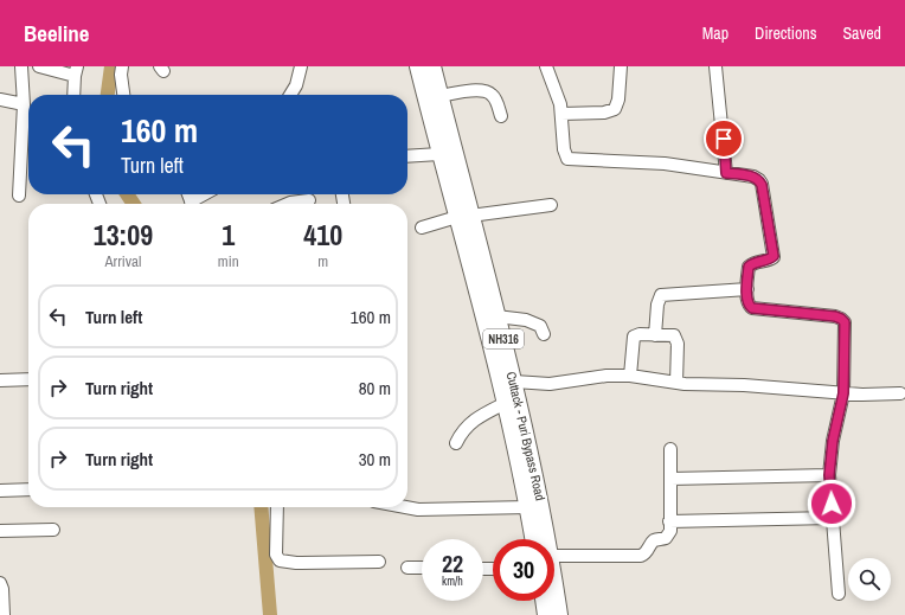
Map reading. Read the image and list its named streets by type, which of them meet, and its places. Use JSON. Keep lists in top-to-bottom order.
{
  "streets": {
    "highway": ["NH316", "Cuttack - Puri Bypass Road"]
  },
  "page": {
    "header": "Beeline",
    "nav": ["Map", "Directions", "Saved"],
    "turn": ["160 m", "Turn left"],
    "eta": [
      "13:09",
      "Arrival",
      "1",
      "min",
      "410",
      "m"
    ],
    "list": [
      {
        "name": "Turn left",
        "value": "160 m"
      },
      {
        "name": "Turn right",
        "value": "80 m"
      },
      {
        "name": "Turn right",
        "value": "30 m"
      }
    ],
    "speed": "22 km/h",
    "limit": "30"
  }
}
